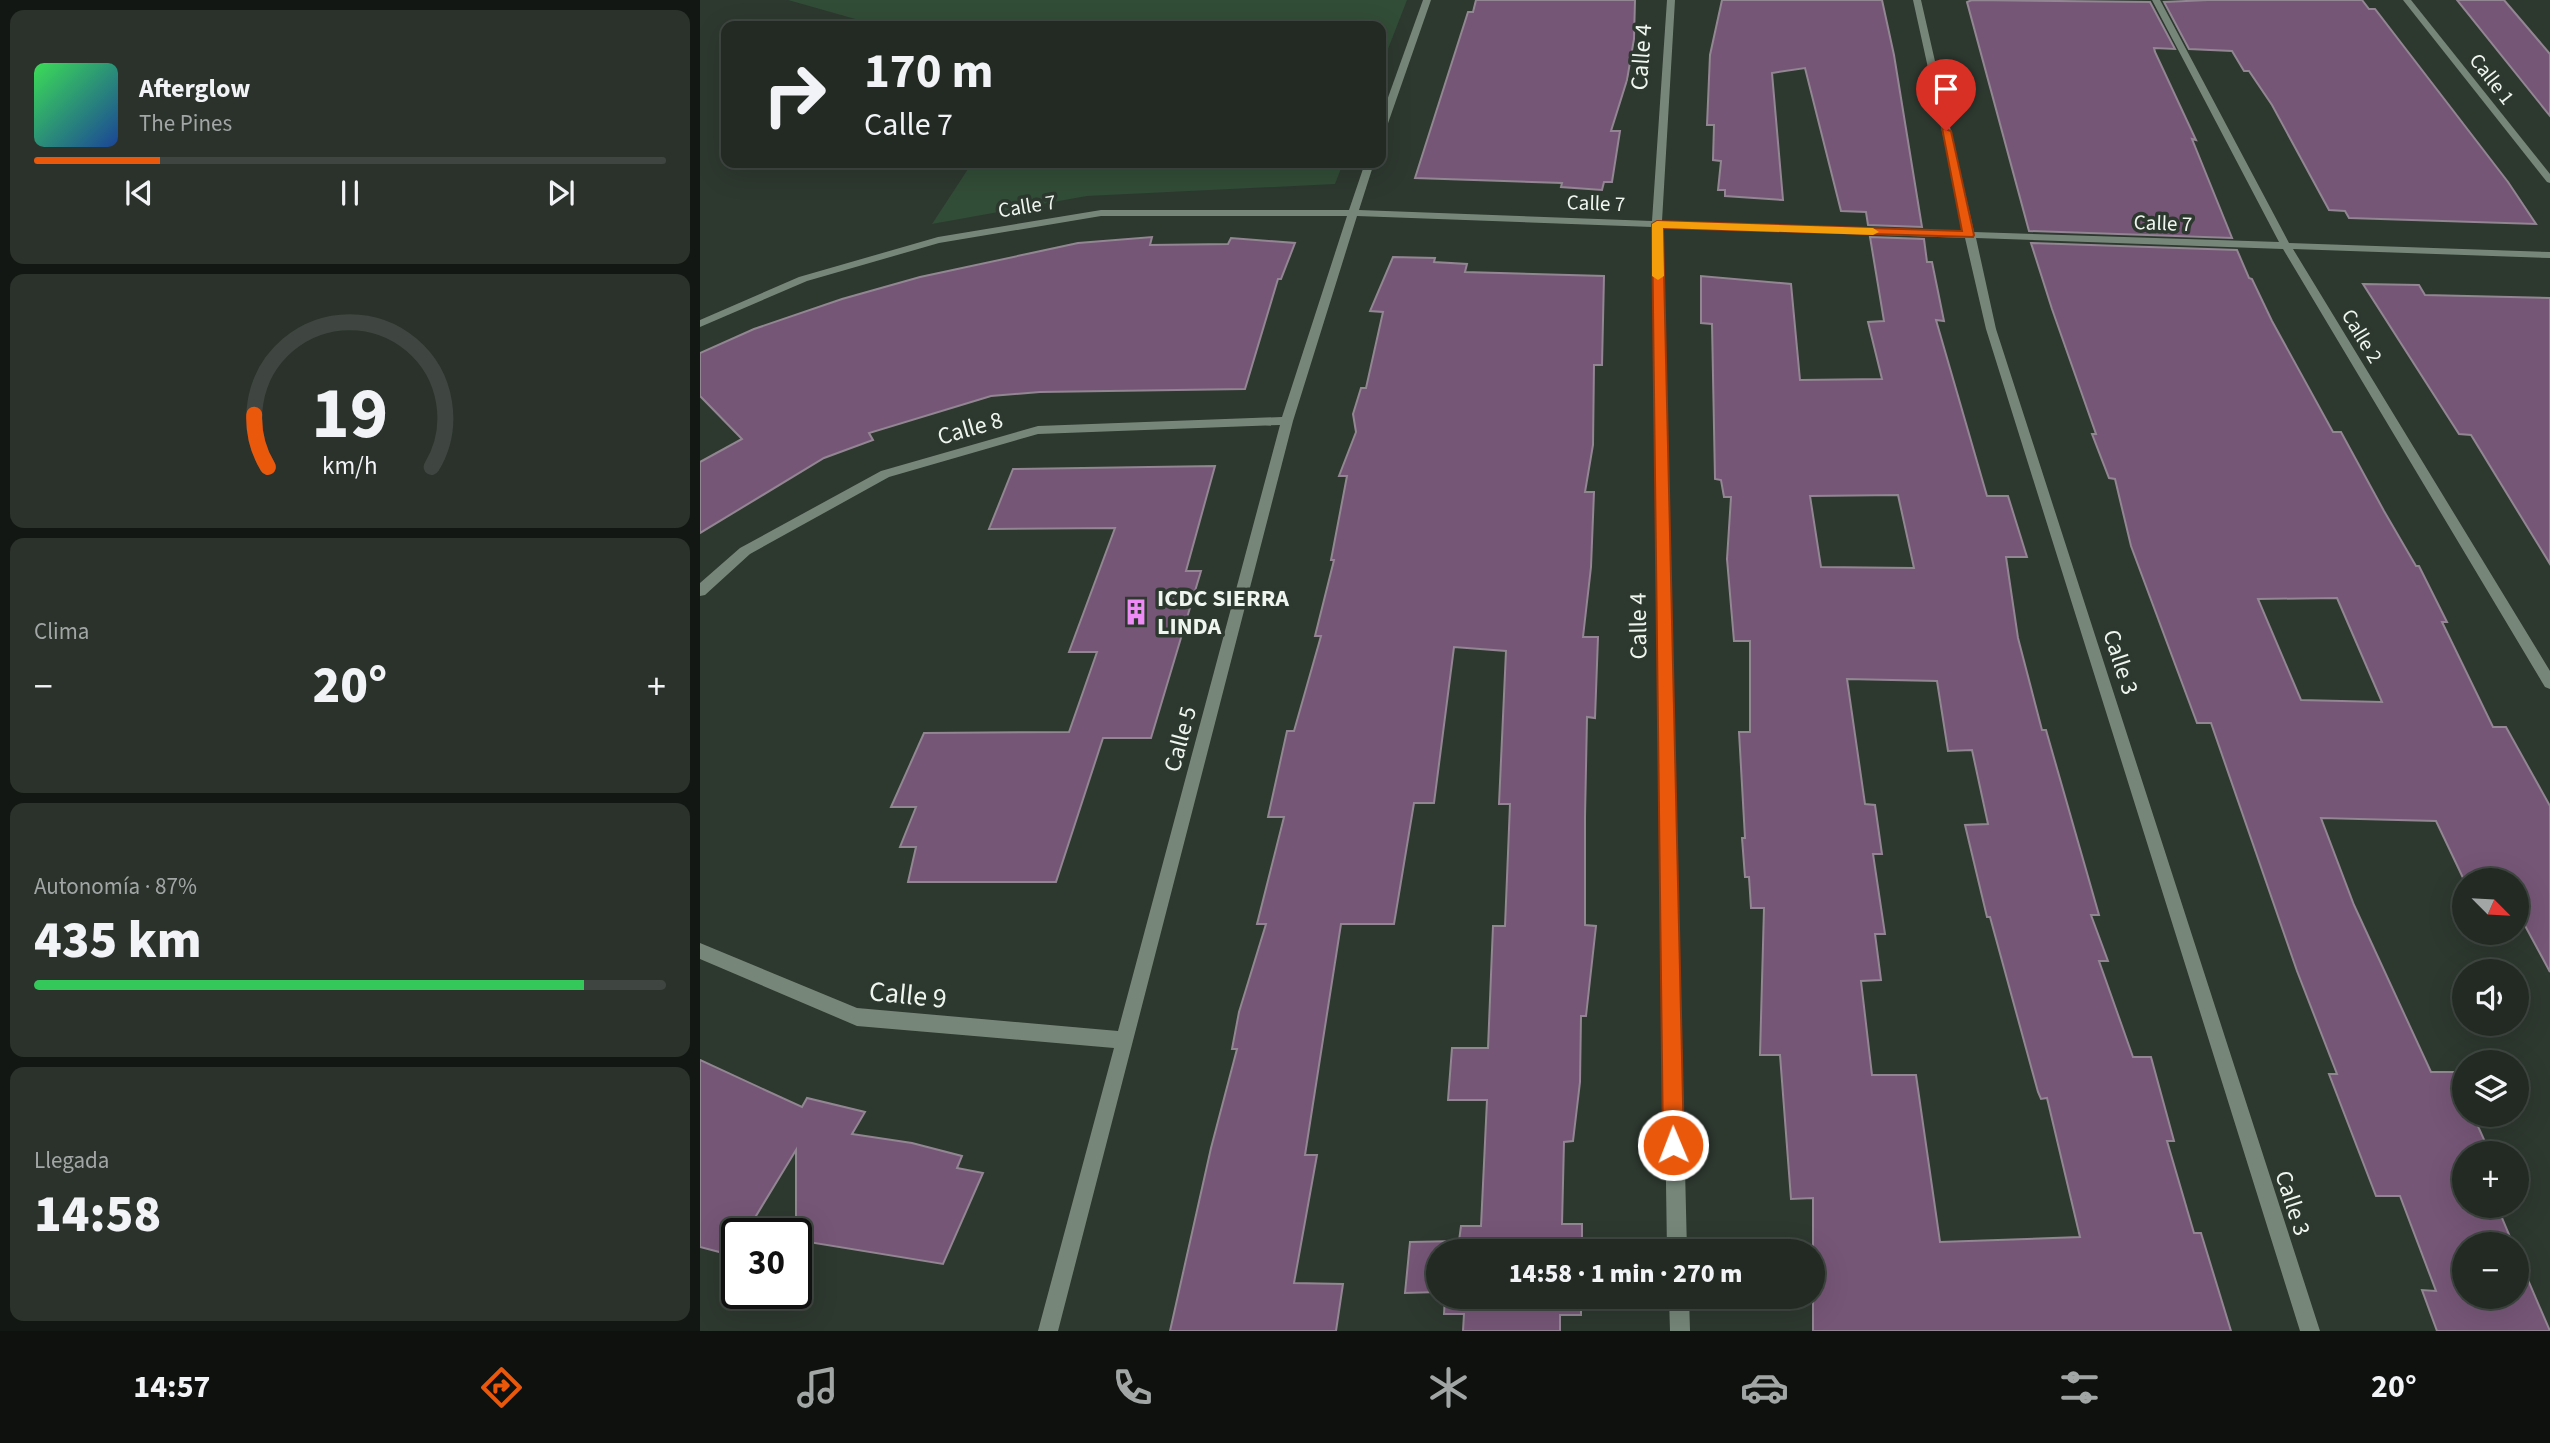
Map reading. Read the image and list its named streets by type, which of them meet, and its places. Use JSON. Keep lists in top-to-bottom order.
{
  "streets": {
    "street": [
      "Calle 4",
      "Calle 1",
      "Calle 7",
      "Calle 2",
      "Calle 8",
      "Calle 3",
      "Calle 5",
      "Calle 9"
    ]
  },
  "crossings": [
    ["Calle 4", "Calle 7"],
    ["Calle 7", "Calle 2"],
    ["Calle 7", "Calle 3"],
    ["Calle 7", "Calle 5"],
    ["Calle 8", "Calle 5"],
    ["Calle 5", "Calle 9"]
  ],
  "places": {
    "building": ["ICDC SIERRA LINDA"]
  },
  "north": "bottom right",
  "page": {
    "turn": ["170 m", "Calle 7"],
    "song": ["Afterglow", "The Pines"],
    "tile": [
      "Clima",
      ["Autonomía · 87%", "435 km"],
      ["Llegada", "14:58"]
    ],
    "heat": ["−", "20°", "+"],
    "map_buttons": ["+", "−"],
    "limit": "30",
    "trip": "14:58 · 1 min · 270 m",
    "tabs": ["14:57", "20°"],
    "gauge": ["19", "km/h"]
  }
}
